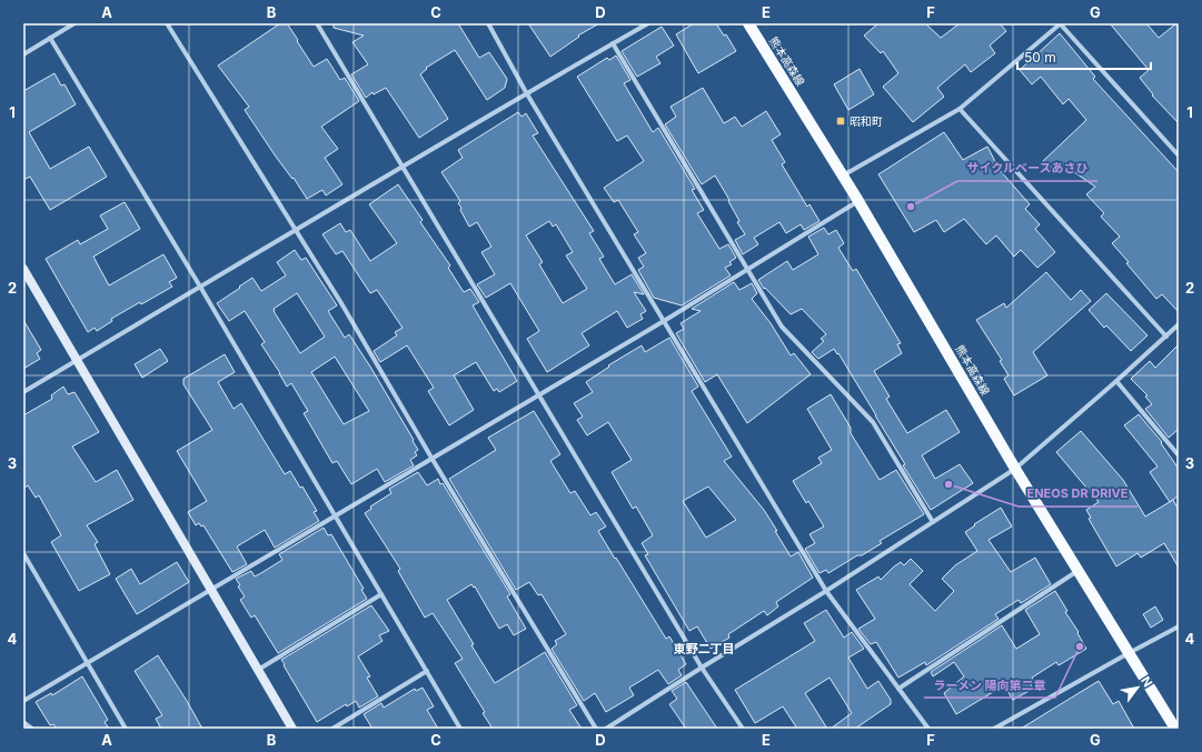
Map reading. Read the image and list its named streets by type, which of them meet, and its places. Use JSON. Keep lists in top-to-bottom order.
{
  "streets": {
    "main road": ["熊本高森線"]
  },
  "districts": ["東野二丁目"],
  "places": {
    "transit": ["昭和町"],
    "other": ["サイクルベースあさひ", "ENEOS DR DRIVE", "ラーメン 陽向第二章"]
  },
  "scale_bar": "50 m",
  "north": "top right",
  "grid": {
    "columns": [
      "A",
      "B",
      "C",
      "D",
      "E",
      "F",
      "G"
    ],
    "rows": [
      "1",
      "2",
      "3",
      "4"
    ]
  }
}
